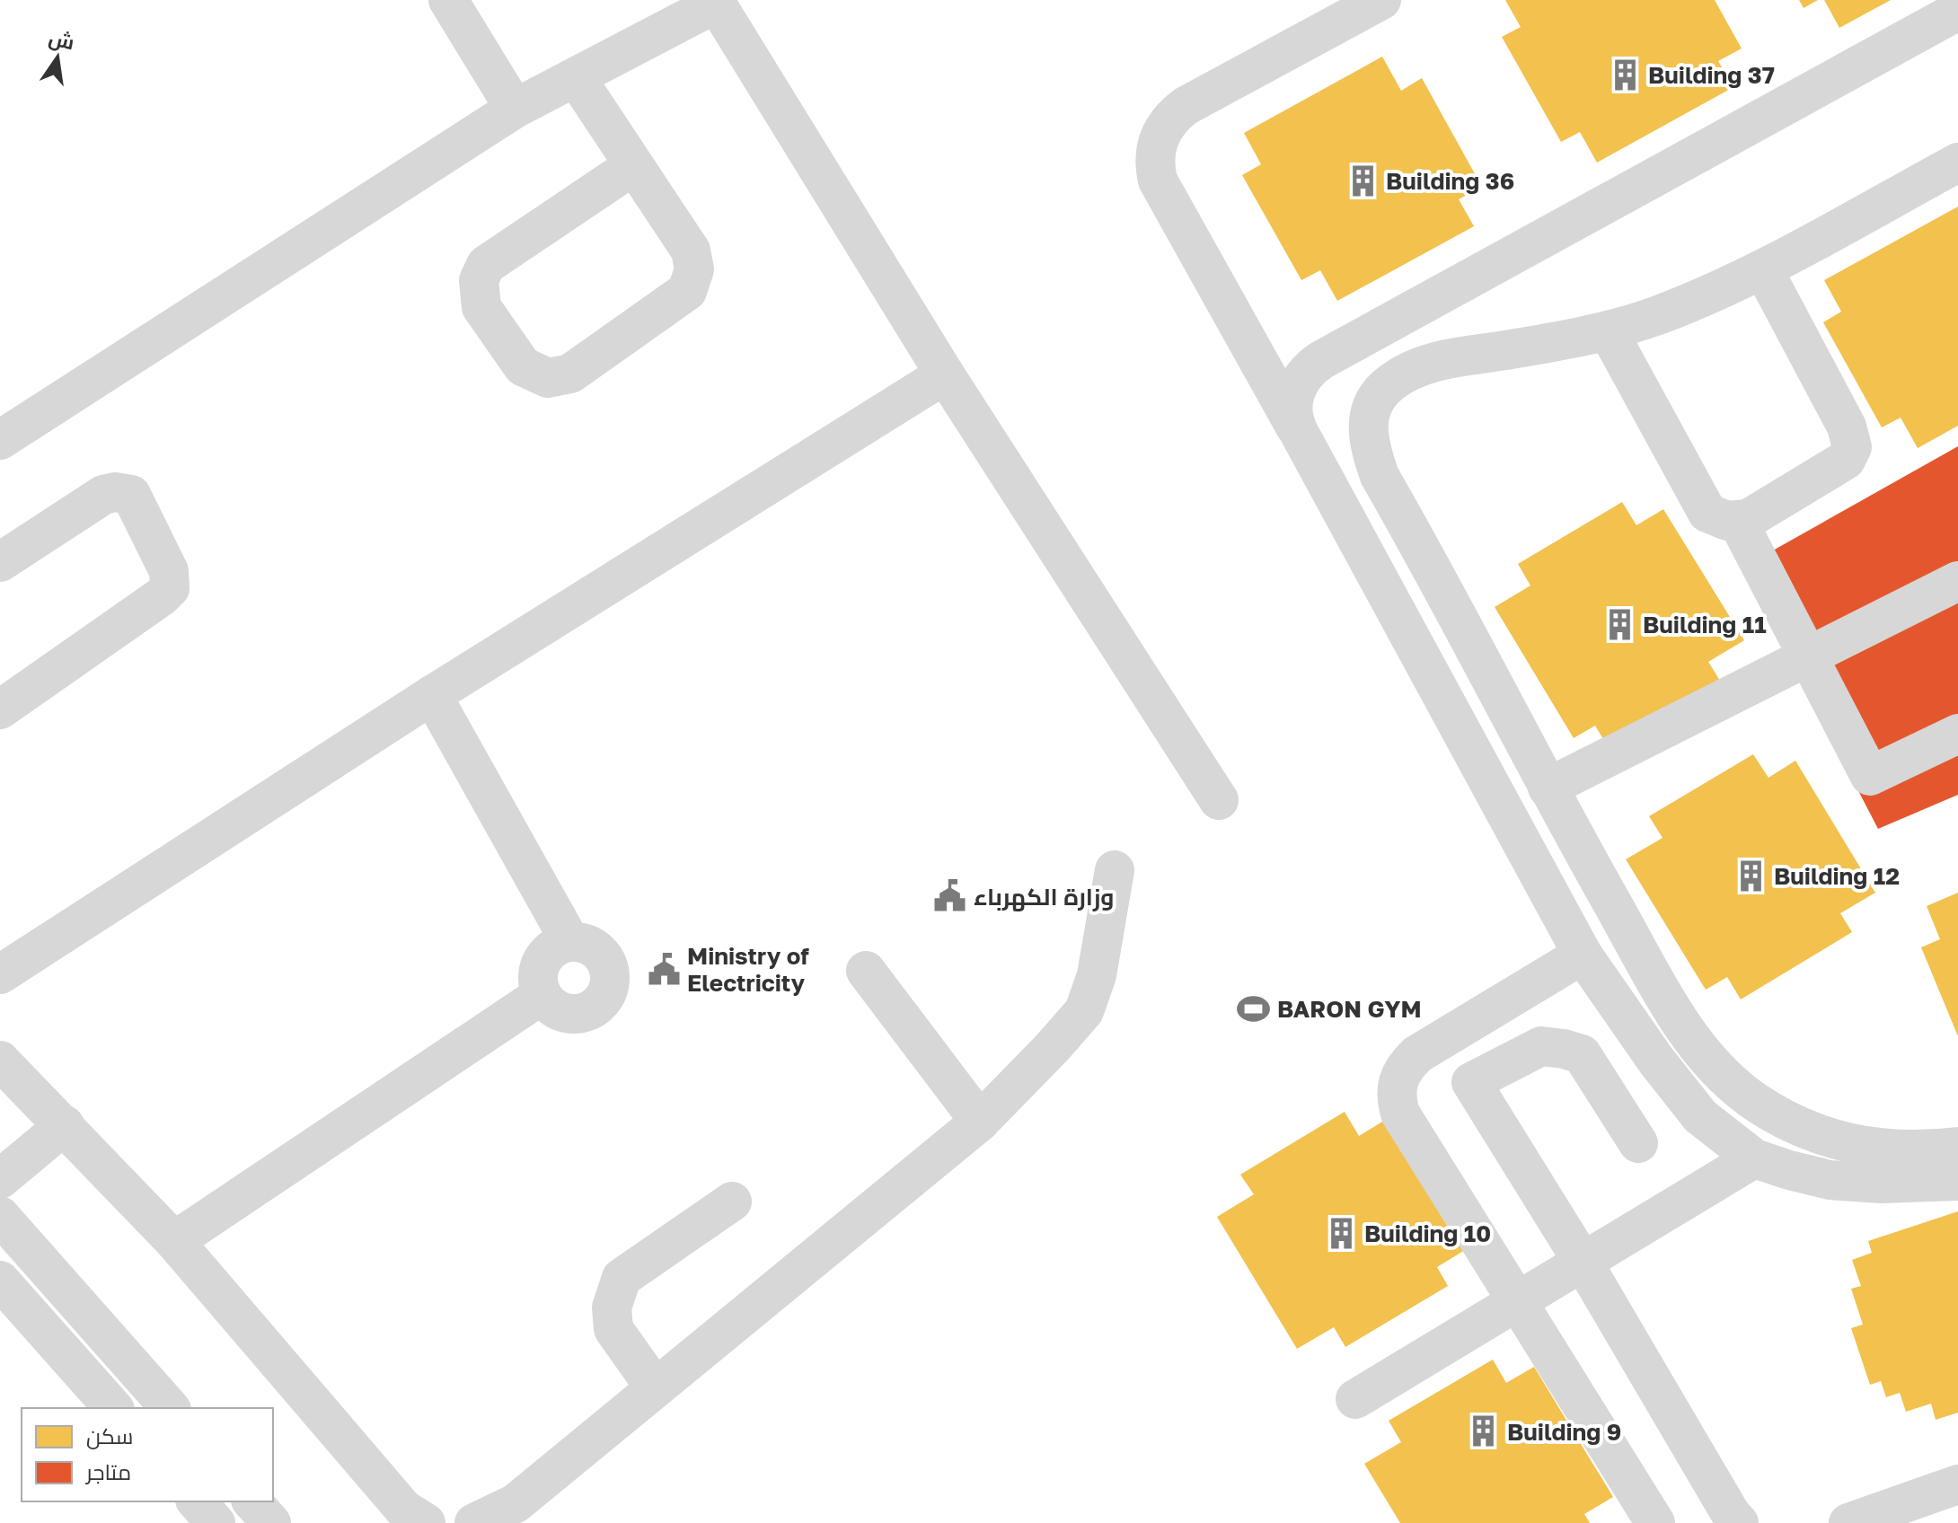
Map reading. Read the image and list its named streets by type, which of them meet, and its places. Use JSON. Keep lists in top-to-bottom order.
{
  "places": {
    "building": [
      "Building 37",
      "Building 36",
      "Building 11",
      "Building 12",
      "Building 10",
      "Building 9"
    ],
    "public building": ["وزارة الكهرباء", "Ministry of Electricity"],
    "sports": ["BARON GYM"]
  },
  "legend": ["سكن", "متاجر"],
  "north": "top"
}
